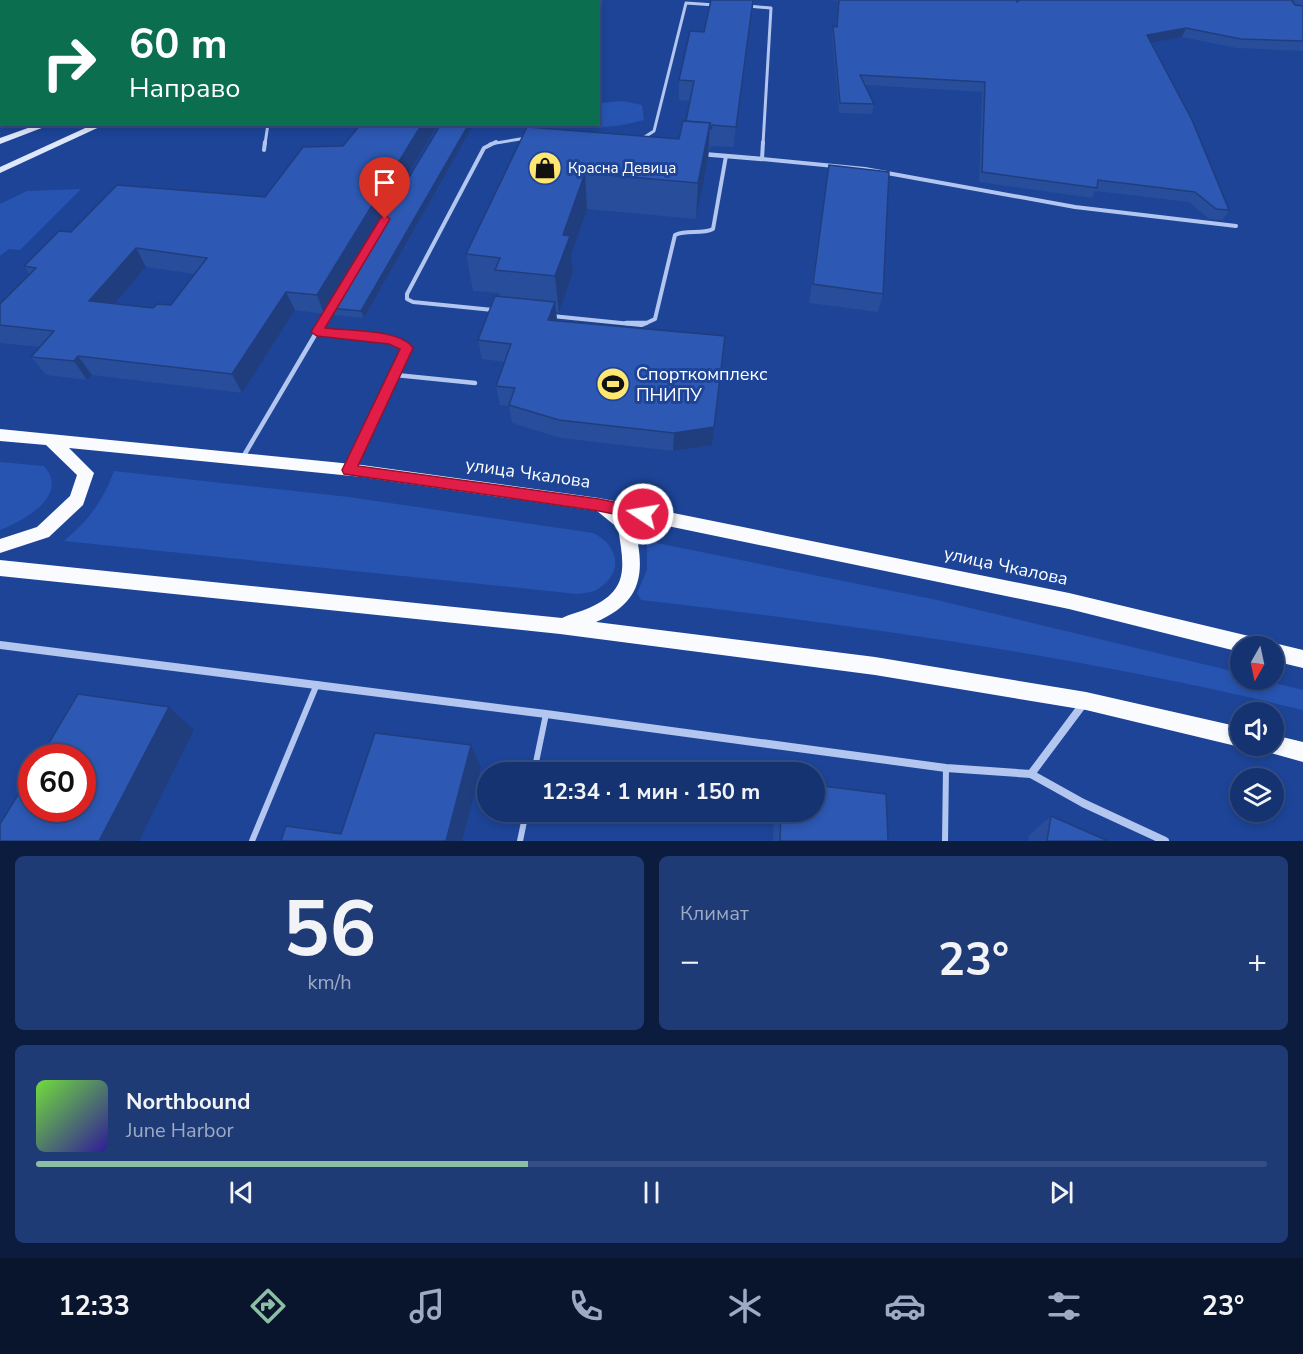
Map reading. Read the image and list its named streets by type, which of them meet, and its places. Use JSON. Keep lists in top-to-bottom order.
{
  "streets": {
    "main road": ["улица Чкалова"]
  },
  "places": {
    "shop": ["Красна Девица"],
    "sports": ["Спорткомплекс ПНИПУ"]
  },
  "north": "bottom",
  "page": {
    "turn": ["60 m", "Направо"],
    "limit": "60",
    "trip": "12:34 · 1 мин · 150 m",
    "tile": [
      ["56", "km/h"],
      "Климат"
    ],
    "heat": ["−", "23°", "+"],
    "song": ["Northbound", "June Harbor"],
    "tabs": ["12:33", "23°"]
  }
}
